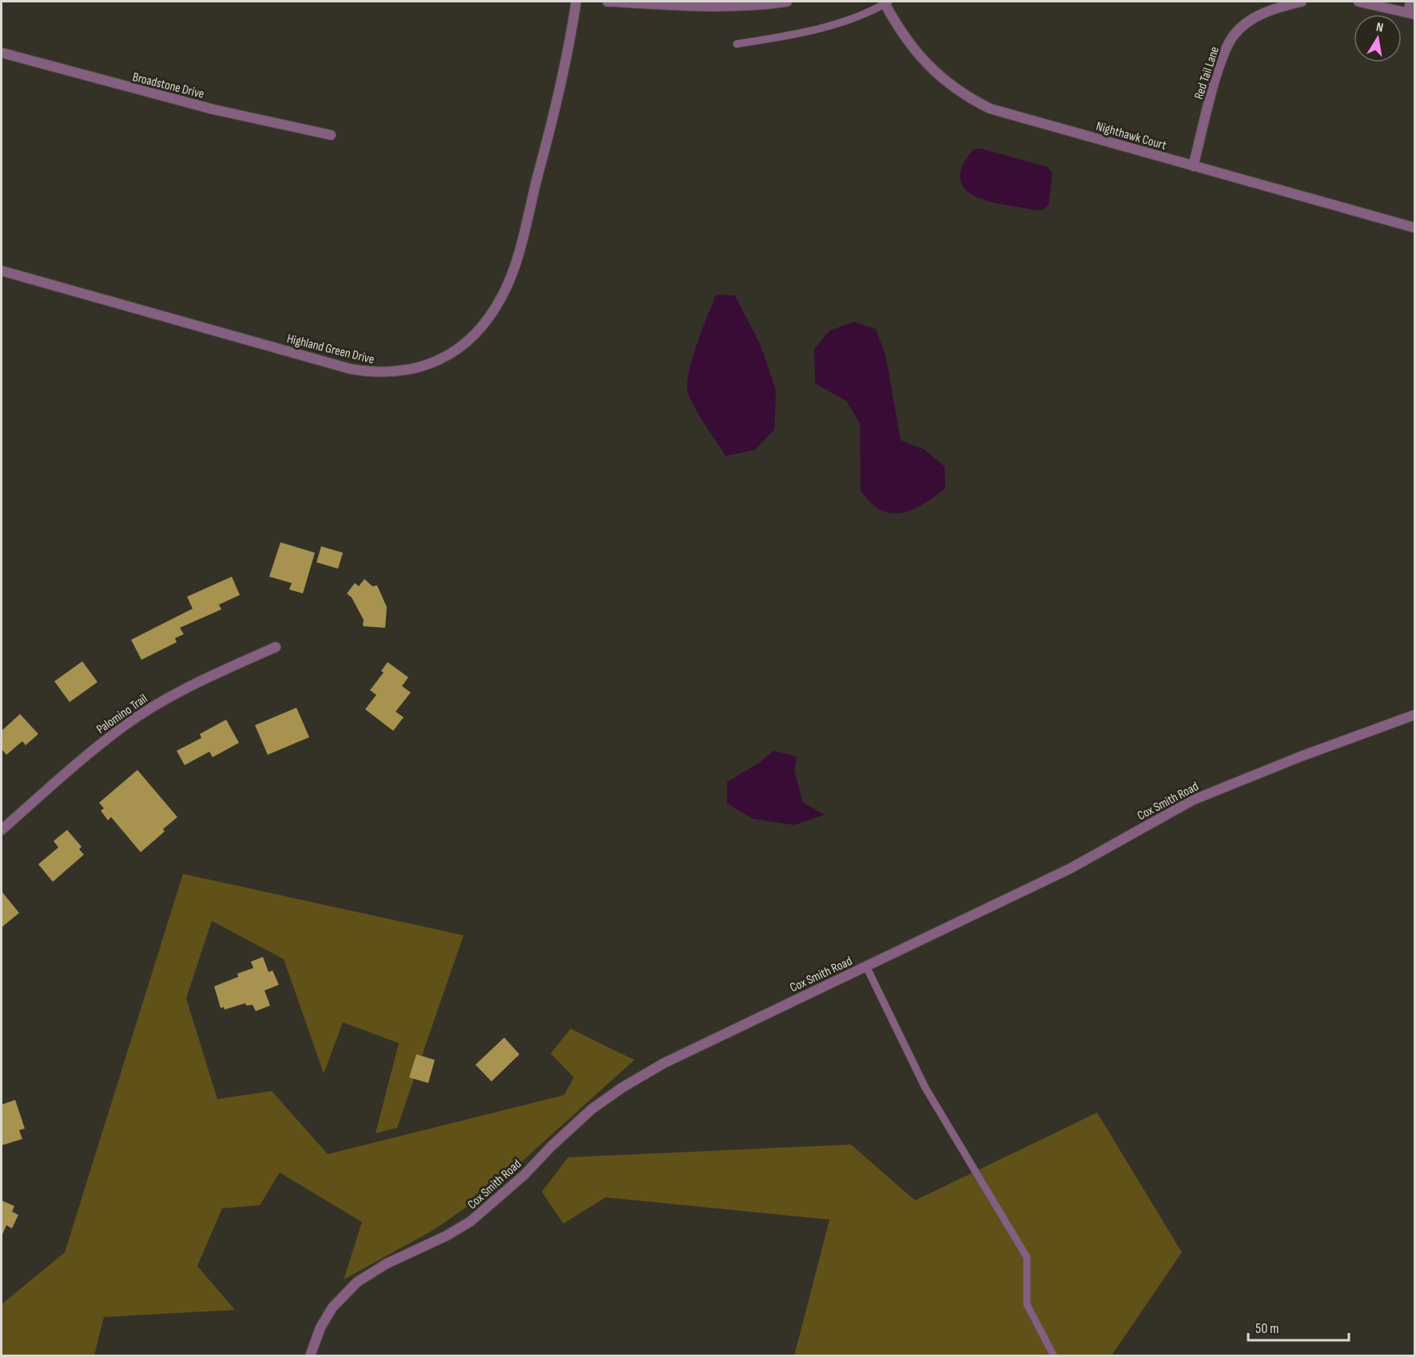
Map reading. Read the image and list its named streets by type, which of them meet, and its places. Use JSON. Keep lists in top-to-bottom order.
{
  "streets": {
    "street": [
      "Red Tail Lane",
      "Broadstone Drive",
      "Nighthawk Court",
      "Highland Green Drive",
      "Palomino Trail",
      "Cox Smith Road"
    ]
  },
  "crossings": [
    ["Red Tail Lane", "Nighthawk Court"]
  ],
  "scale_bar": "50 m",
  "north": "top"
}
